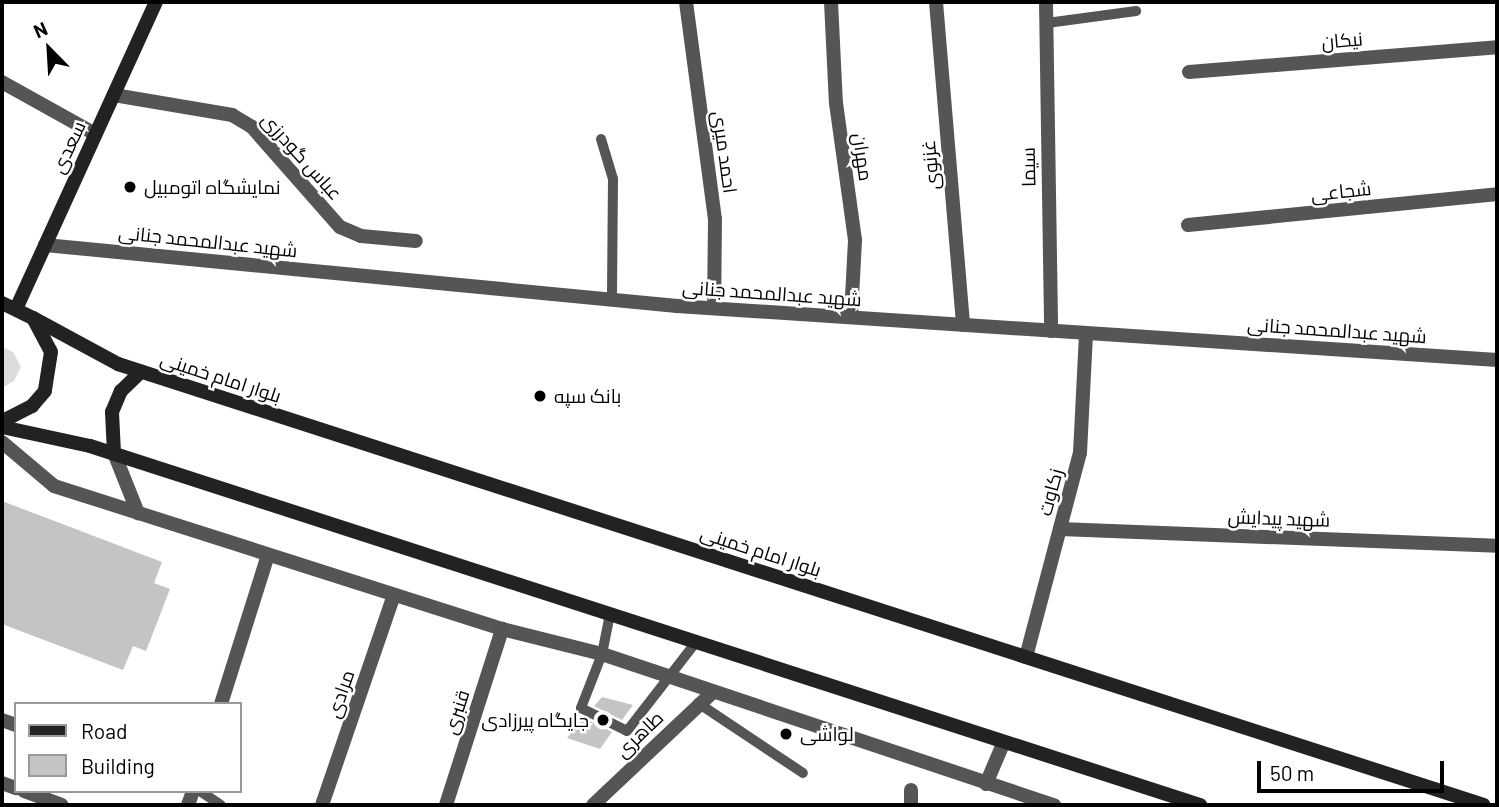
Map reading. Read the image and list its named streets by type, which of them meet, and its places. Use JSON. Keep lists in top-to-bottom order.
{
  "streets": {
    "main road": ["سعدی", "بلوار امام خمینی"],
    "street": [
      "نیکان",
      "احمد میری",
      "عباس گودرزی",
      "مهران",
      "غزنوی",
      "سیما",
      "شجاعی",
      "شهید عبدالمحمد جنانی",
      "زکاوت",
      "شهید پیدایش",
      "مرادی",
      "قنبری",
      "طاهری"
    ]
  },
  "crossings": [
    ["سعدی", "عباس گودرزی"],
    ["سعدی", "شهید عبدالمحمد جنانی"],
    ["سعدی", "بلوار امام خمینی"],
    ["احمد میری", "شهید عبدالمحمد جنانی"],
    ["مهران", "شهید عبدالمحمد جنانی"],
    ["غزنوی", "شهید عبدالمحمد جنانی"],
    ["سیما", "شهید عبدالمحمد جنانی"],
    ["شهید عبدالمحمد جنانی", "زکاوت"],
    ["بلوار امام خمینی", "زکاوت"],
    ["زکاوت", "شهید پیدایش"]
  ],
  "places": [
    "نمایشگاه اتومبیل",
    "بانک سپه",
    "جایگاه پیرزادی",
    "لواشی"
  ],
  "legend": ["Road", "Building"],
  "scale_bar": "50 m",
  "north": "top left"
}
